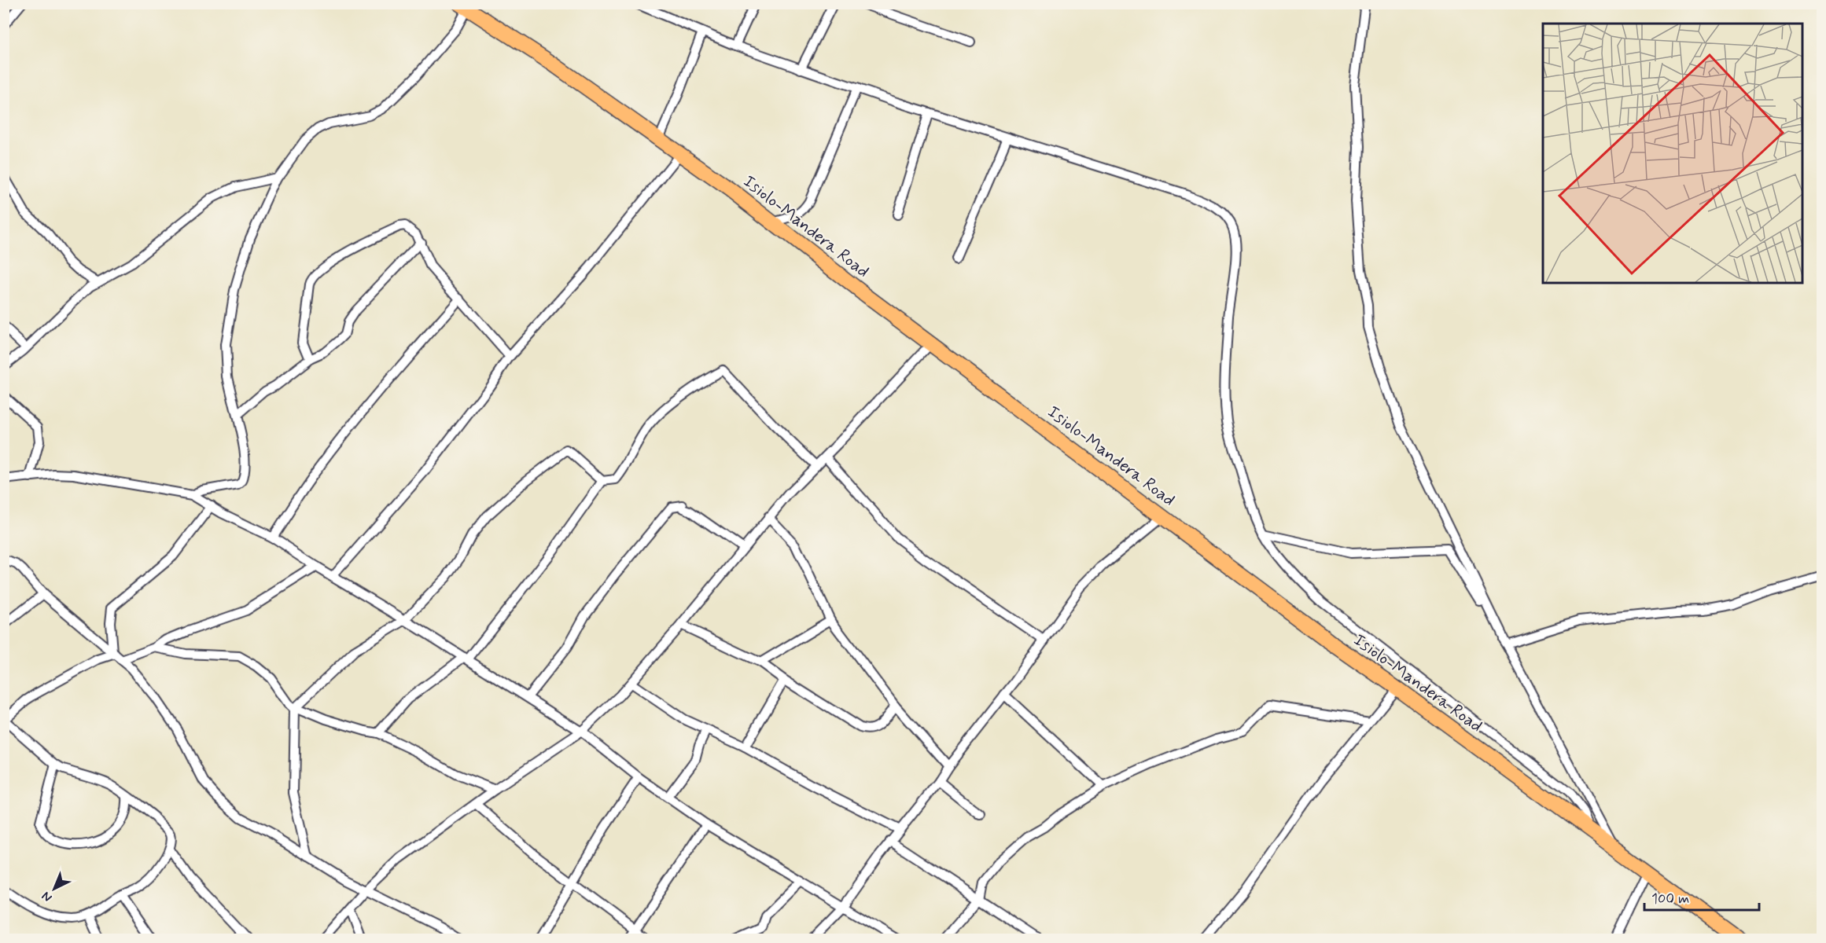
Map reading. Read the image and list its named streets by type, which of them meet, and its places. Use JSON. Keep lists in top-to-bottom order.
{
  "streets": {
    "highway": ["Isiolo-Mandera Road"]
  },
  "scale_bar": "100 m",
  "north": "bottom left"
}
